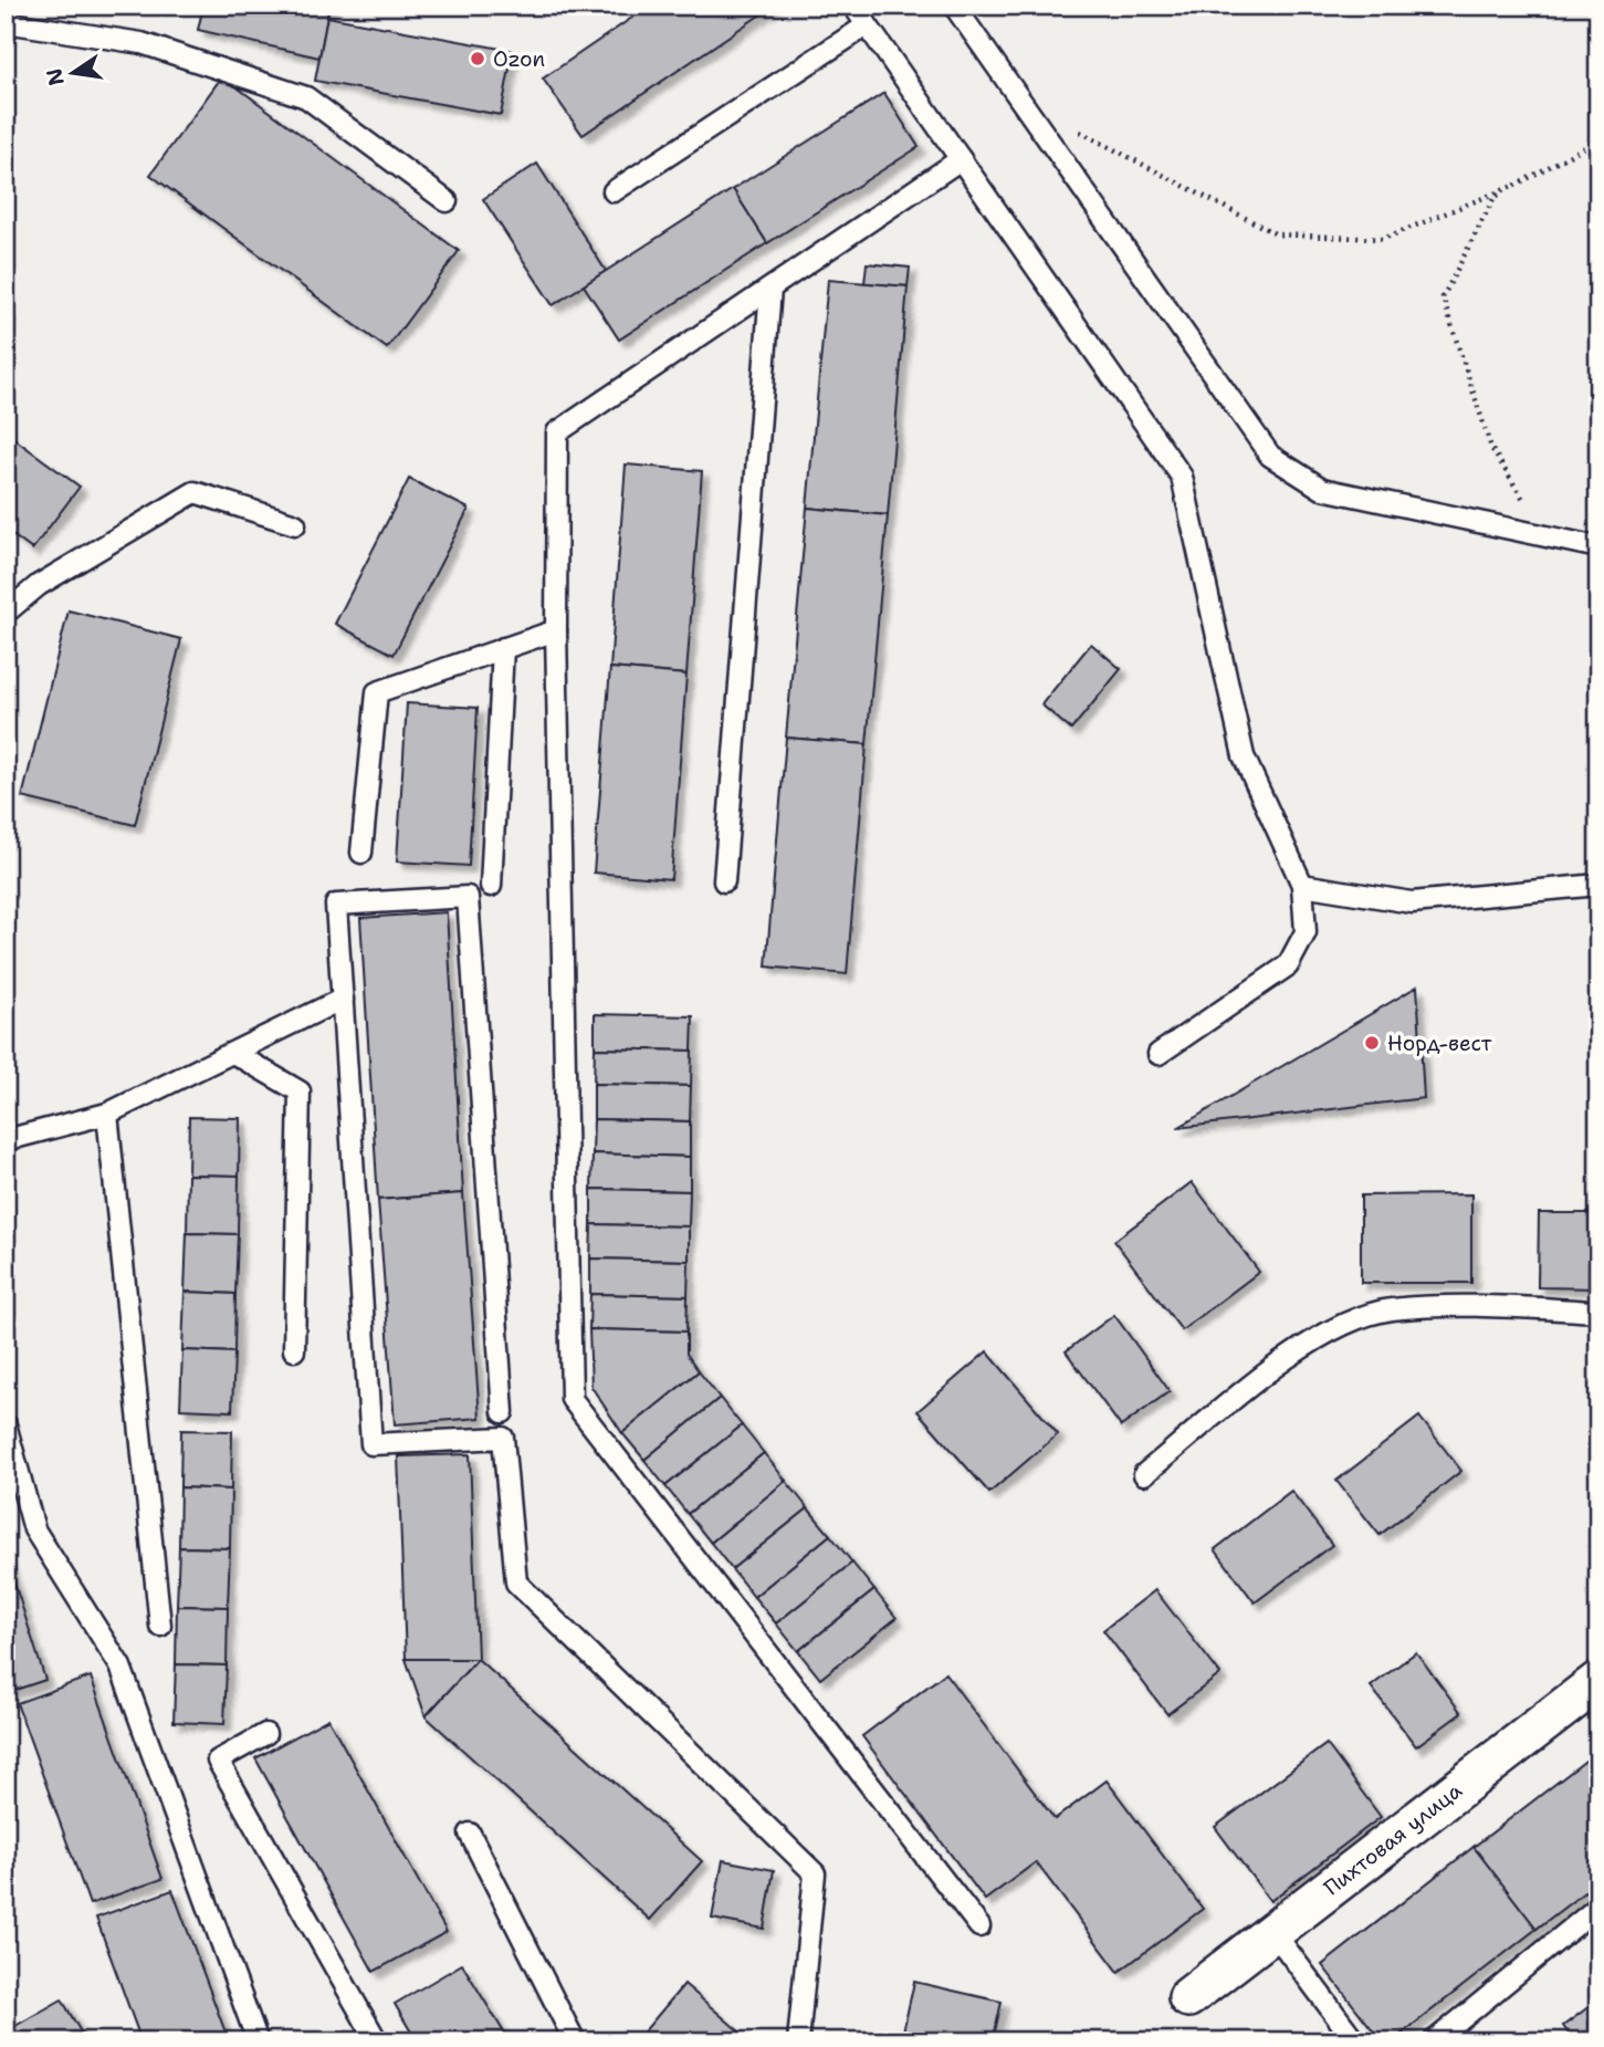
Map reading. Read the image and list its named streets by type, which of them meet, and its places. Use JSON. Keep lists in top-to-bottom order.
{
  "streets": {
    "street": ["Пихтовая улица"]
  },
  "places": ["Ozon", "Норд-вест"],
  "north": "left"
}
